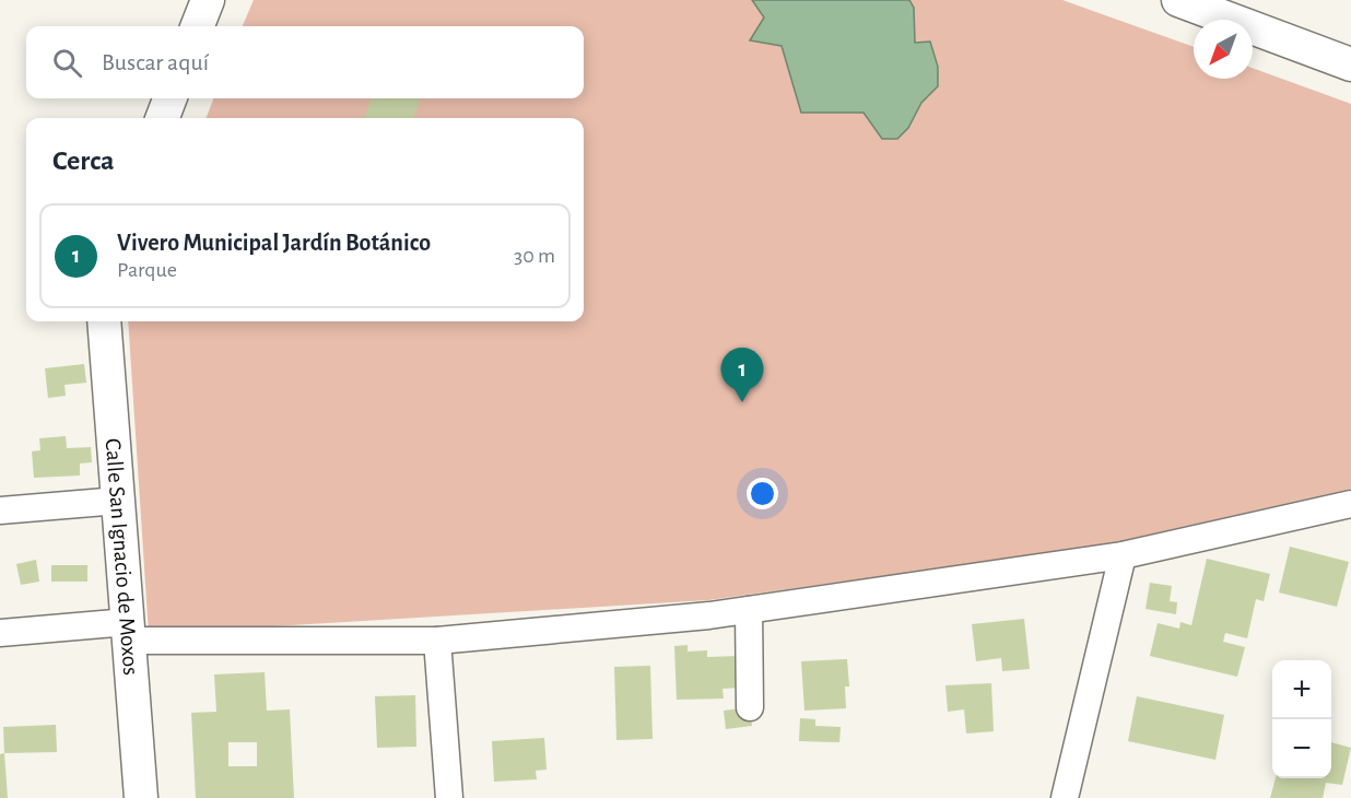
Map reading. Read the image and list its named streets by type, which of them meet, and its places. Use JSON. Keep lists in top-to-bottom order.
{
  "streets": {
    "street": ["Calle San Ignacio de Moxos"]
  },
  "north": "bottom left",
  "page": {
    "search": "Buscar aquí",
    "heading": "Cerca",
    "list": [
      {
        "mark": "1",
        "name": "Vivero Municipal Jardín Botánico",
        "note": "Parque",
        "value": "30 m"
      }
    ],
    "pins": "1",
    "map_buttons": ["+", "−"]
  }
}
